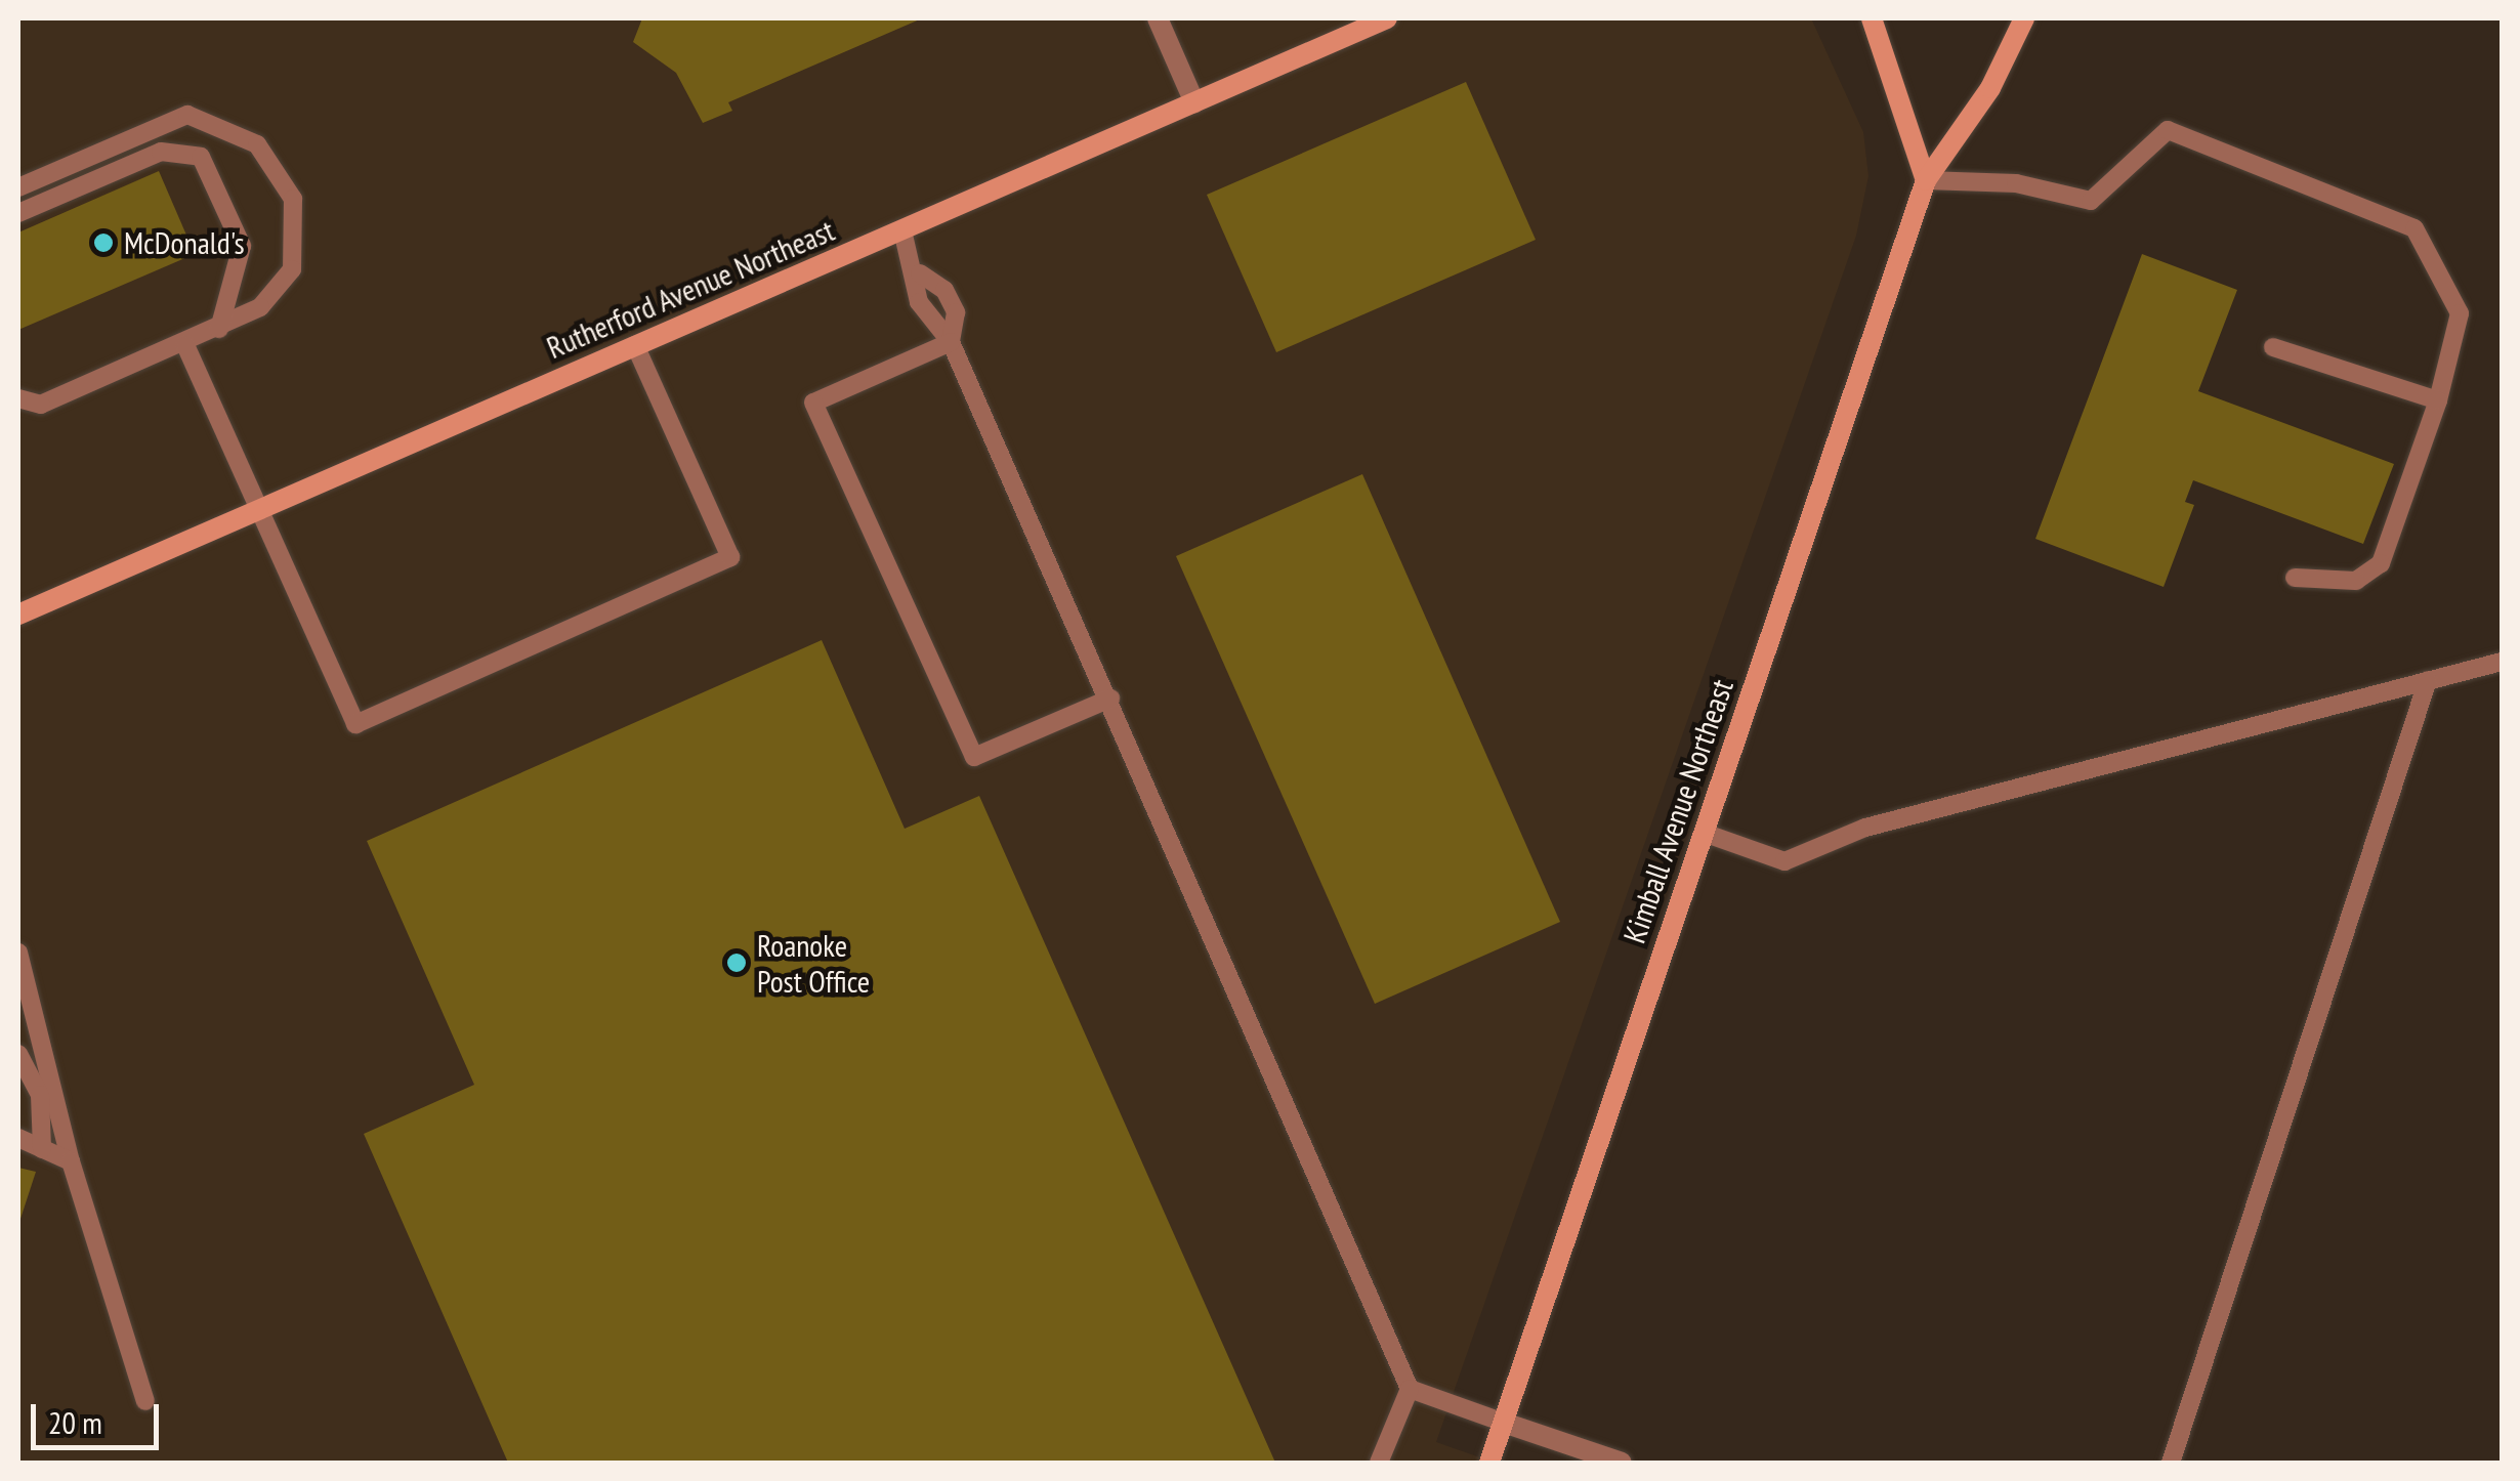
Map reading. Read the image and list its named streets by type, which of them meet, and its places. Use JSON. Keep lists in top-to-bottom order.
{
  "streets": {
    "main road": ["Rutherford Avenue Northeast", "Kimball Avenue Northeast"]
  },
  "places": ["McDonald's", "Roanoke Post Office"],
  "scale_bar": "20 m"
}
